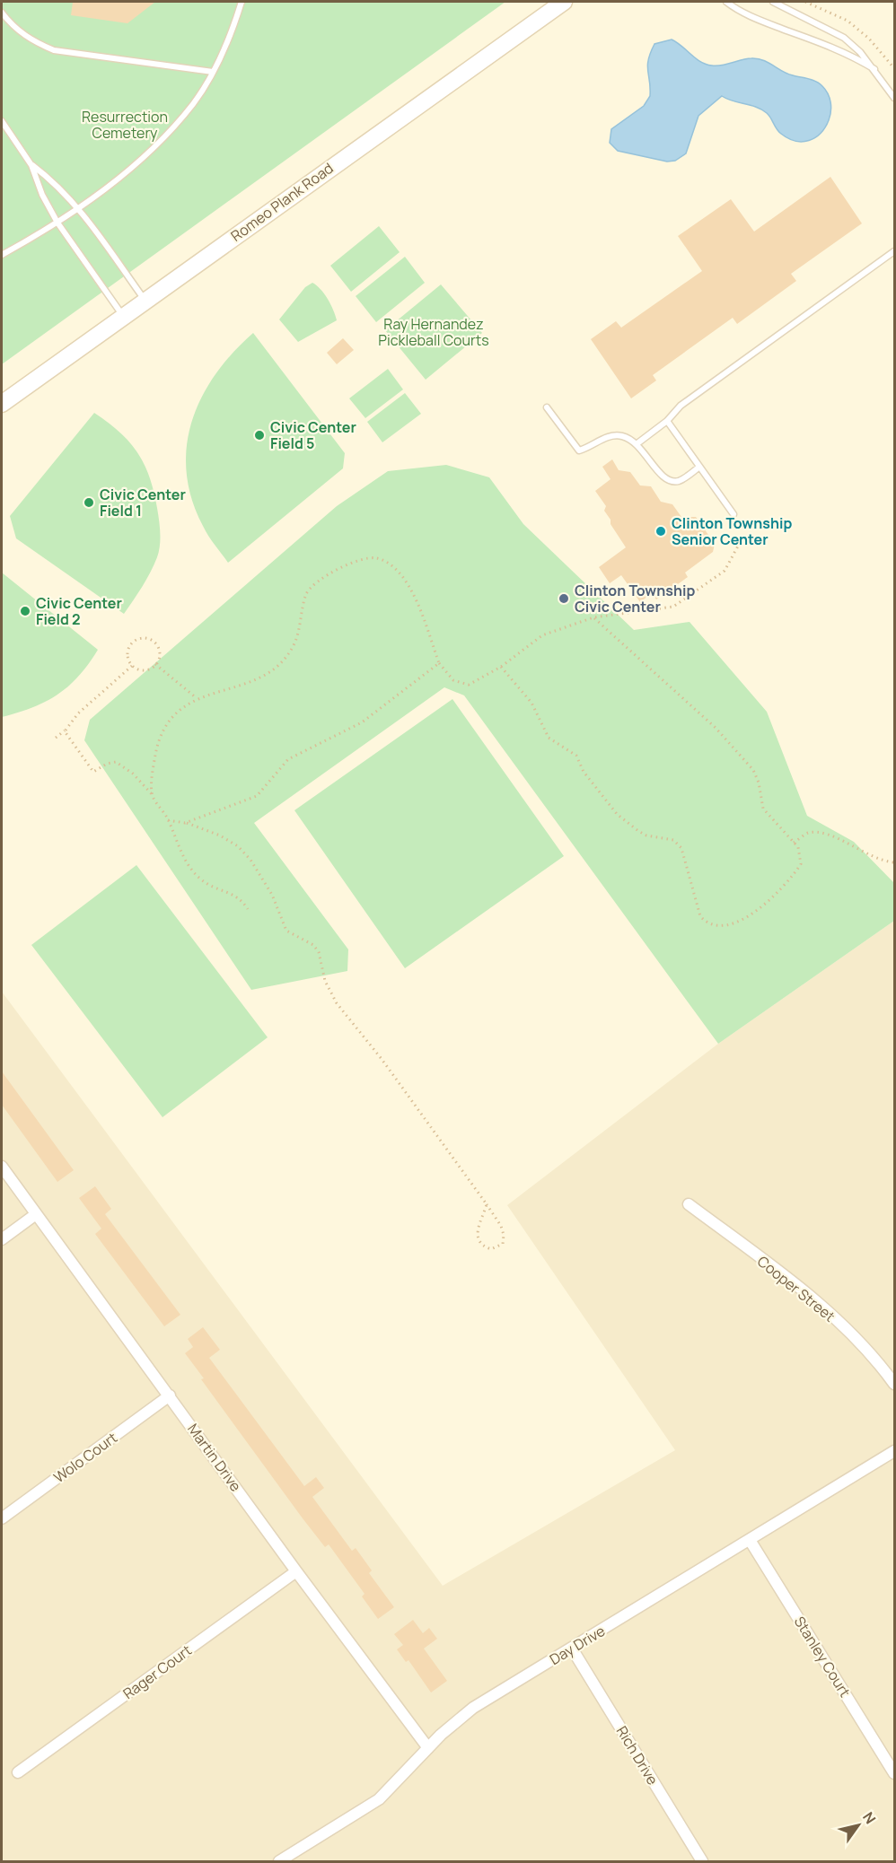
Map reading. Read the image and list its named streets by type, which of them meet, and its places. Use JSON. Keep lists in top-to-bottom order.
{
  "streets": {
    "street": [
      "Romeo Plank Road",
      "Cooper Street",
      "Wolo Court",
      "Martin Drive",
      "Day Drive",
      "Stanley Court",
      "Rager Court",
      "Rich Drive"
    ]
  },
  "crossings": [
    ["Wolo Court", "Martin Drive"],
    ["Martin Drive", "Day Drive"],
    ["Martin Drive", "Rager Court"],
    ["Day Drive", "Stanley Court"],
    ["Day Drive", "Rich Drive"]
  ],
  "parks": ["Resurrection Cemetery", "Ray Hernandez Pickleball Courts"],
  "places": [
    "Civic Center Field 5",
    "Civic Center Field 1",
    "Clinton Township Senior Center",
    "Clinton Township Civic Center",
    "Civic Center Field 2"
  ],
  "north": "top right"
}
